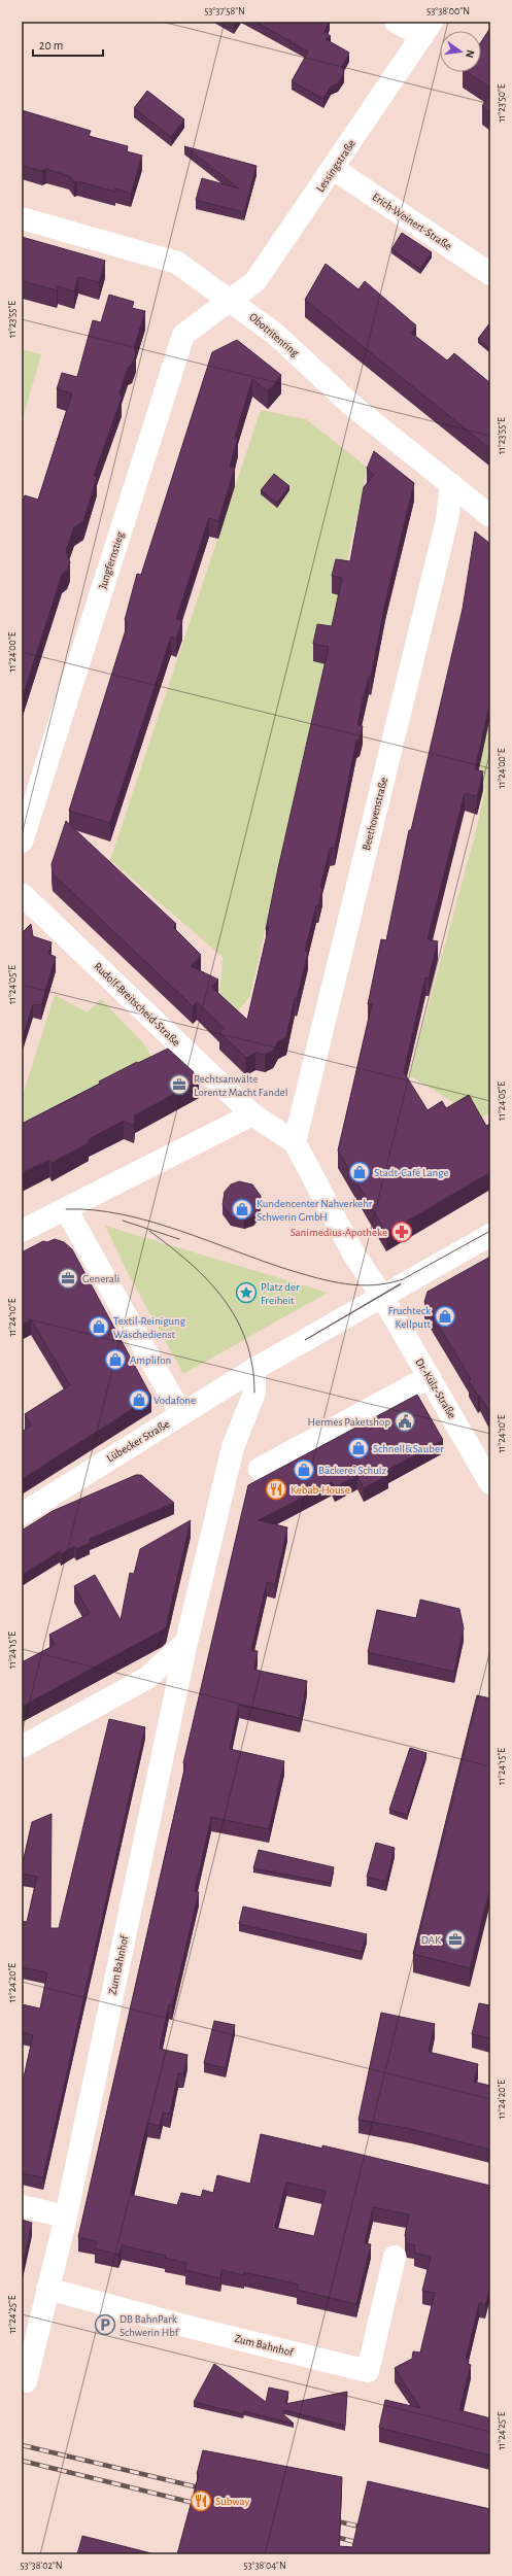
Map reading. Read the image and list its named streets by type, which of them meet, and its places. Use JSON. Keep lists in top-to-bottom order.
{
  "streets": {
    "street": [
      "Lessingstraße",
      "Erich-Weinert-Straße",
      "Obotritenring",
      "Jungfernstieg",
      "Beethovenstraße",
      "Rudolf-Breitscheid-Straße",
      "Dr.-Külz-Straße",
      "Lübecker Straße",
      "Zum Bahnhof"
    ]
  },
  "crossings": [
    ["Lessingstraße", "Erich-Weinert-Straße"],
    ["Lessingstraße", "Obotritenring"],
    ["Lessingstraße", "Jungfernstieg"],
    ["Obotritenring", "Jungfernstieg"],
    ["Obotritenring", "Beethovenstraße"],
    ["Beethovenstraße", "Rudolf-Breitscheid-Straße"],
    ["Dr.-Külz-Straße", "Lübecker Straße"],
    ["Lübecker Straße", "Zum Bahnhof"]
  ],
  "places": {
    "office": ["Rechtsanwälte Lorentz Macht Fandel", "Generali", "DAK"],
    "shop": [
      "Stadt-Café Lange",
      "Kundencenter Nahverkehr Schwerin GmbH",
      "Fruchteck Kellputt",
      "Textil-Reinigung Wäschedienst",
      "Amplifon",
      "Vodafone",
      "Schnell&Sauber",
      "Bäckerei Schulz"
    ],
    "pharmacy": ["Sanimedius-Apotheke"],
    "place": ["Platz der Freiheit"],
    "public building": ["Hermes Paketshop"],
    "restaurant": ["Kebab-House", "Subway"],
    "parking": ["DB BahnPark Schwerin Hbf"]
  },
  "scale_bar": "20 m",
  "north": "right",
  "coordinates": [
    "53°37'58\"N",
    "53°38'00\"N",
    "11°23'50\"E",
    "11°23'55\"E",
    "11°24'00\"E",
    "11°24'05\"E",
    "11°24'10\"E",
    "11°24'15\"E",
    "11°24'20\"E",
    "11°24'25\"E",
    "53°38'02\"N",
    "53°38'04\"N"
  ]
}
